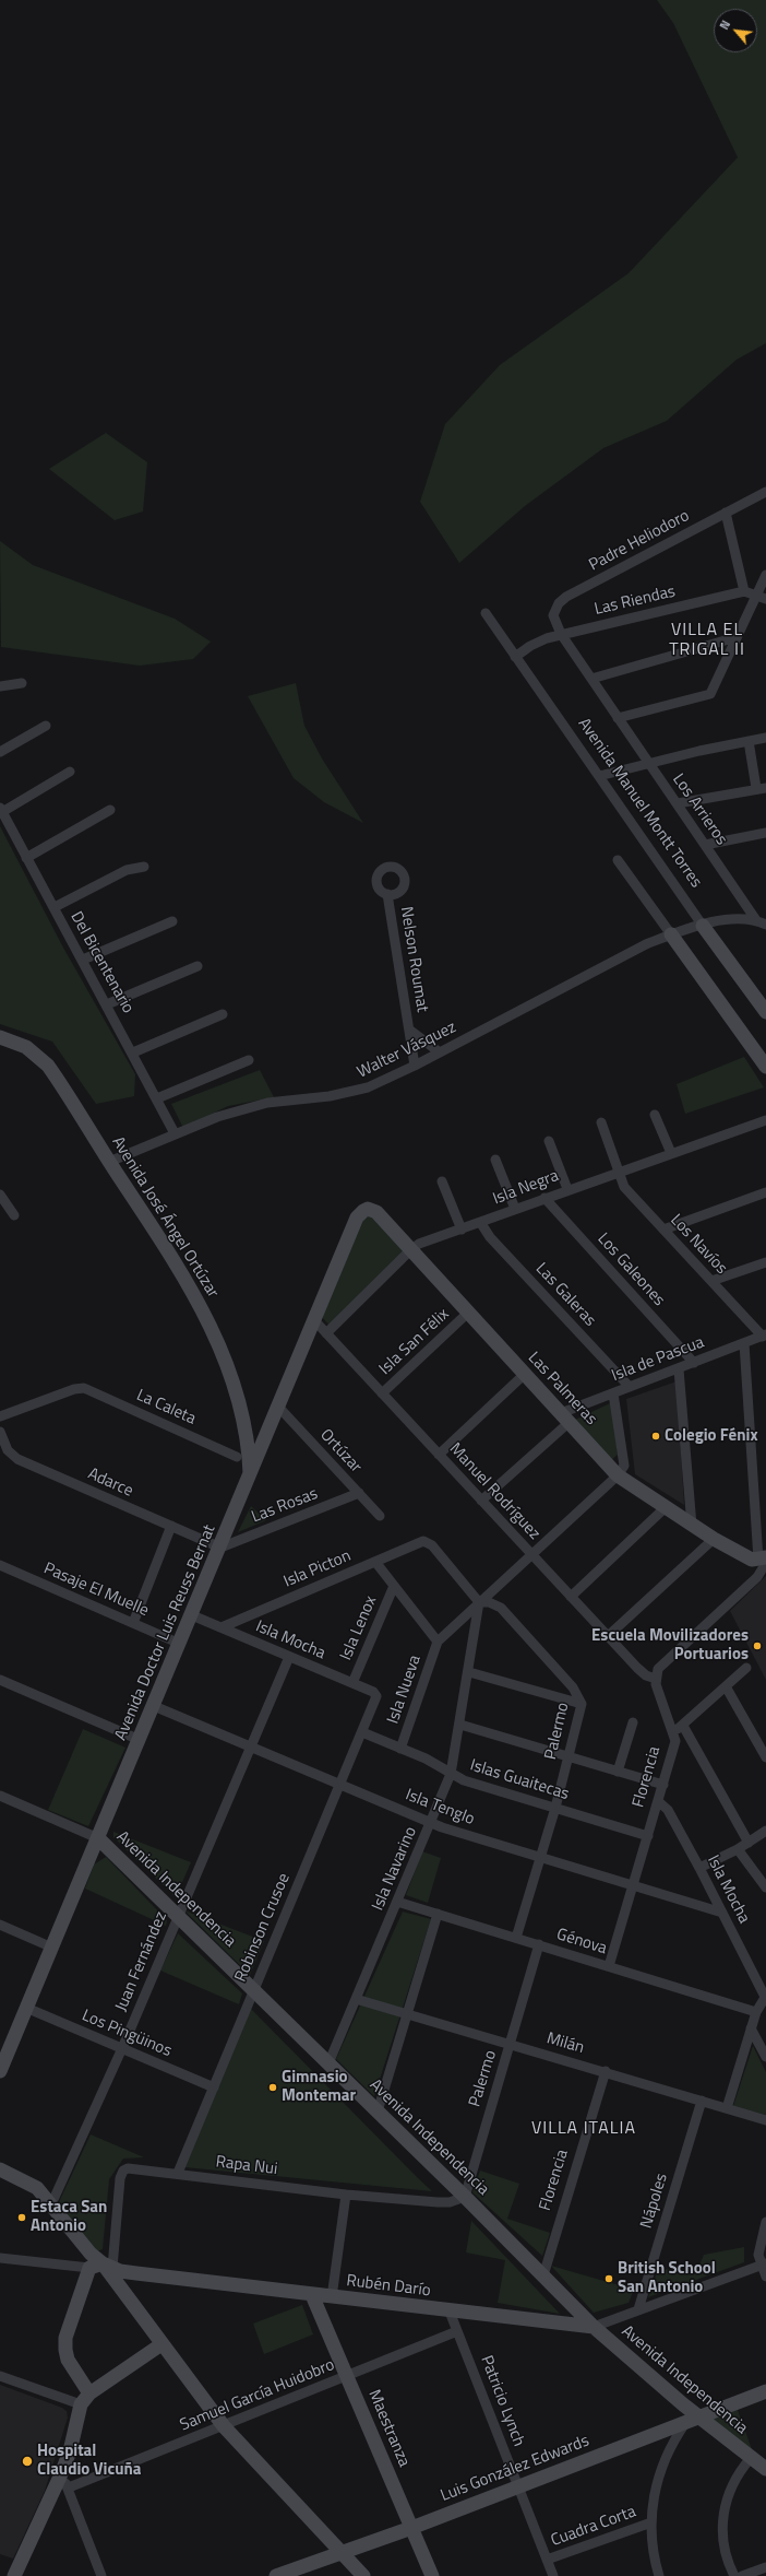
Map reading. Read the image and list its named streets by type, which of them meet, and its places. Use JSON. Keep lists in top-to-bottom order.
{
  "streets": {
    "street": [
      "Padre Heliodoro",
      "Las Riendas",
      "Avenida Manuel Montt Torres",
      "Los Arrieros",
      "Nelson Roumat",
      "Del Bicentenario",
      "Walter Vásquez",
      "Isla Negra",
      "Avenida José Ángel Ortúzar",
      "Los Navíos",
      "Los Galeones",
      "Las Galeras",
      "Isla San Félix",
      "Isla de Pascua",
      "Las Palmeras",
      "La Caleta",
      "Ortúzar",
      "Adarce",
      "Manuel Rodríguez",
      "Las Rosas",
      "Isla Picton",
      "Pasaje El Muelle",
      "Isla Lenox",
      "Avenida Doctor Luis Reuss Bernat",
      "Isla Mocha",
      "Isla Nueva",
      "Palermo",
      "Florencia",
      "Islas Guaitecas",
      "Isla Tenglo",
      "Isla Navarino",
      "Avenida Independencia",
      "Robinson Crusoe",
      "Génova",
      "Juan Fernández",
      "Los Pingüinos",
      "Milán",
      "Rapa Nui",
      "Nápoles",
      "Rubén Darío",
      "Samuel García Huidobro",
      "Patricio Lynch",
      "Maestranza",
      "Luis González Edwards",
      "Cuadra Corta"
    ]
  },
  "crossings": [
    ["Padre Heliodoro", "Las Riendas"],
    ["Padre Heliodoro", "Los Arrieros"],
    ["Las Riendas", "Avenida Manuel Montt Torres"],
    ["Las Riendas", "Los Arrieros"],
    ["Avenida Manuel Montt Torres", "Walter Vásquez"],
    ["Los Arrieros", "Walter Vásquez"],
    ["Nelson Roumat", "Walter Vásquez"],
    ["Del Bicentenario", "Walter Vásquez"],
    ["Walter Vásquez", "Avenida José Ángel Ortúzar"],
    ["Isla Negra", "Los Navíos"],
    ["Isla Negra", "Los Galeones"],
    ["Isla Negra", "Las Galeras"],
    ["Isla Negra", "Las Palmeras"],
    ["Isla Negra", "Manuel Rodríguez"],
    ["Avenida José Ángel Ortúzar", "Avenida Doctor Luis Reuss Bernat"],
    ["Los Navíos", "Isla de Pascua"],
    ["Los Galeones", "Isla de Pascua"],
    ["Las Galeras", "Isla de Pascua"],
    ["Isla San Félix", "Las Palmeras"],
    ["Isla San Félix", "Manuel Rodríguez"],
    ["Isla de Pascua", "Las Palmeras"],
    ["Isla de Pascua", "Manuel Rodríguez"],
    ["Las Palmeras", "Avenida Doctor Luis Reuss Bernat"],
    ["Ortúzar", "Las Rosas"],
    ["Ortúzar", "Avenida Doctor Luis Reuss Bernat"],
    ["Adarce", "Las Rosas"],
    ["Adarce", "Avenida Doctor Luis Reuss Bernat"],
    ["Manuel Rodríguez", "Avenida Doctor Luis Reuss Bernat"],
    ["Manuel Rodríguez", "Florencia"],
    ["Las Rosas", "Avenida Doctor Luis Reuss Bernat"],
    ["Isla Picton", "Isla Mocha"],
    ["Isla Picton", "Palermo"],
    ["Isla Picton", "Isla Navarino"],
    ["Pasaje El Muelle", "Avenida Doctor Luis Reuss Bernat"],
    ["Isla Lenox", "Isla Mocha"],
    ["Avenida Doctor Luis Reuss Bernat", "Isla Mocha"],
    ["Avenida Doctor Luis Reuss Bernat", "Isla Tenglo"],
    ["Avenida Doctor Luis Reuss Bernat", "Avenida Independencia"],
    ["Avenida Doctor Luis Reuss Bernat", "Los Pingüinos"],
    ["Isla Mocha", "Florencia"],
    ["Isla Mocha", "Isla Tenglo"],
    ["Isla Mocha", "Robinson Crusoe"],
    ["Isla Mocha", "Juan Fernández"],
    ["Isla Nueva", "Islas Guaitecas"],
    ["Palermo", "Islas Guaitecas"],
    ["Palermo", "Isla Tenglo"],
    ["Palermo", "Isla Navarino"],
    ["Palermo", "Avenida Independencia"],
    ["Palermo", "Génova"],
    ["Palermo", "Milán"],
    ["Palermo", "Rapa Nui"],
    ["Florencia", "Islas Guaitecas"],
    ["Florencia", "Isla Tenglo"],
    ["Florencia", "Avenida Independencia"],
    ["Florencia", "Génova"],
    ["Florencia", "Milán"],
    ["Islas Guaitecas", "Isla Navarino"],
    ["Islas Guaitecas", "Robinson Crusoe"],
    ["Isla Tenglo", "Isla Navarino"],
    ["Isla Tenglo", "Robinson Crusoe"],
    ["Isla Tenglo", "Juan Fernández"],
    ["Isla Navarino", "Avenida Independencia"],
    ["Isla Navarino", "Génova"],
    ["Isla Navarino", "Milán"],
    ["Avenida Independencia", "Robinson Crusoe"],
    ["Avenida Independencia", "Juan Fernández"],
    ["Avenida Independencia", "Rapa Nui"],
    ["Avenida Independencia", "Rubén Darío"],
    ["Avenida Independencia", "Luis González Edwards"],
    ["Robinson Crusoe", "Los Pingüinos"],
    ["Robinson Crusoe", "Rapa Nui"],
    ["Juan Fernández", "Los Pingüinos"],
    ["Milán", "Nápoles"],
    ["Rapa Nui", "Rubén Darío"],
    ["Nápoles", "Rubén Darío"],
    ["Rubén Darío", "Patricio Lynch"],
    ["Rubén Darío", "Maestranza"],
    ["Samuel García Huidobro", "Patricio Lynch"],
    ["Samuel García Huidobro", "Maestranza"],
    ["Patricio Lynch", "Luis González Edwards"],
    ["Patricio Lynch", "Cuadra Corta"],
    ["Maestranza", "Luis González Edwards"]
  ],
  "districts": ["VILLA EL TRIGAL II", "VILLA ITALIA"],
  "places": [
    "Colegio Fénix",
    "Escuela Movilizadores Portuarios",
    "Gimnasio Montemar",
    "Estaca San Antonio",
    "British School San Antonio",
    "Hospital Claudio Vicuña"
  ],
  "north": "top left"
}
